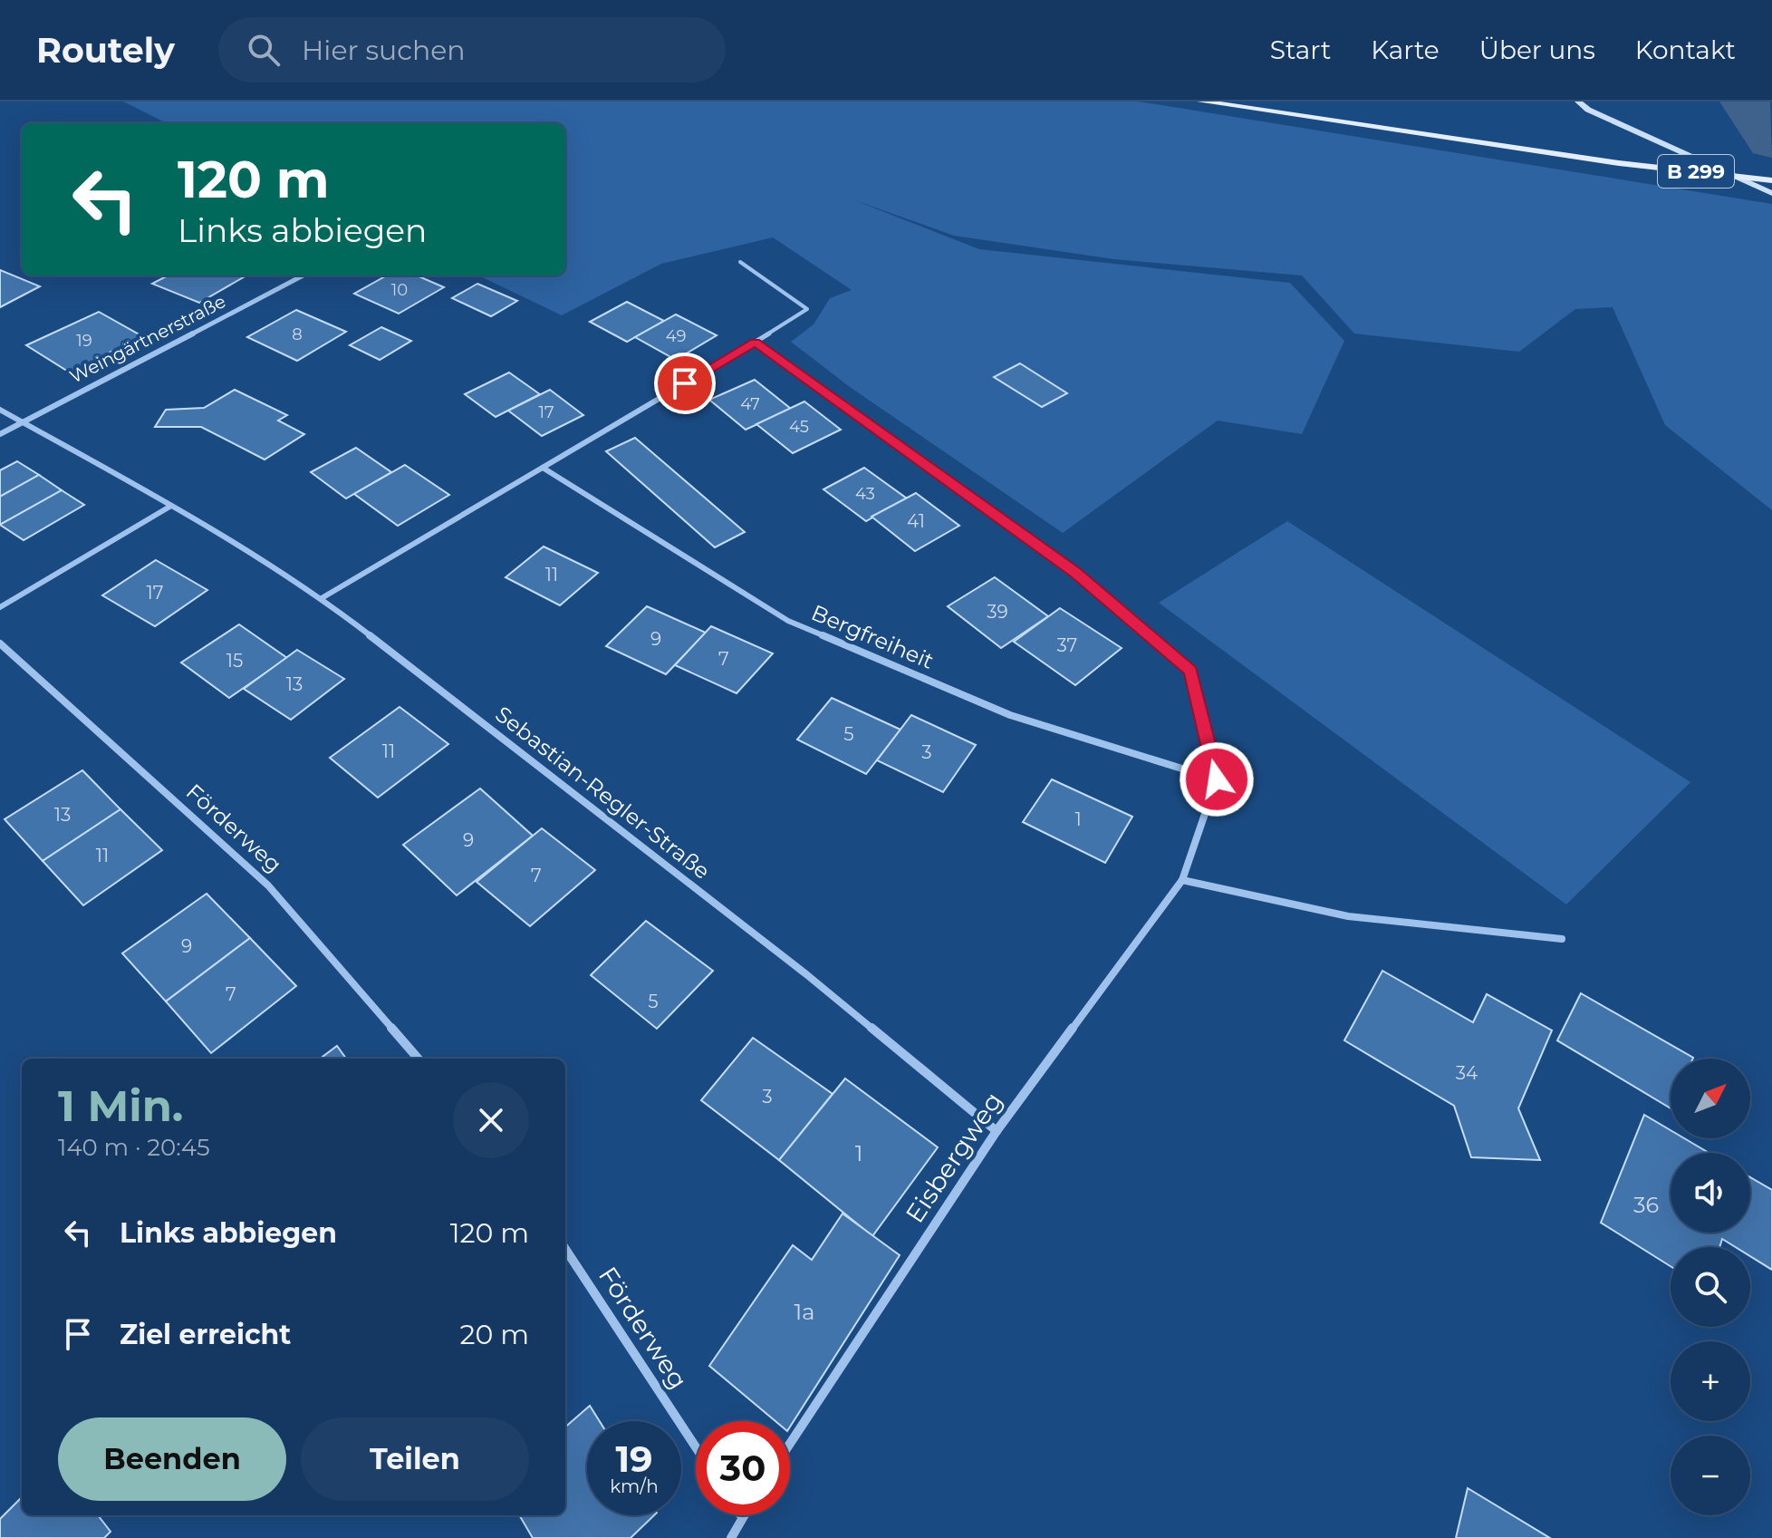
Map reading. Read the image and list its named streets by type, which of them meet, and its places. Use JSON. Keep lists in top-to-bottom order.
{
  "streets": {
    "main road": ["B 299"],
    "street": [
      "Weingärtnerstraße",
      "Bergfreiheit",
      "Sebastian-Regler-Straße",
      "Förderweg",
      "Eisbergweg"
    ]
  },
  "crossings": [
    ["Weingärtnerstraße", "Sebastian-Regler-Straße"],
    ["Bergfreiheit", "Eisbergweg"],
    ["Sebastian-Regler-Straße", "Eisbergweg"]
  ],
  "house_numbers": [
    "10",
    "8",
    "49",
    "19",
    "47",
    "17",
    "45",
    "43",
    "41",
    "11",
    "17",
    "39",
    "9",
    "37",
    "7",
    "15",
    "13",
    "5",
    "11",
    "3",
    "13",
    "1",
    "9",
    "11",
    "7",
    "9",
    "7",
    "5",
    "34",
    "3",
    "1",
    "36",
    "1a"
  ],
  "north": "top right",
  "page": {
    "header": "Routely",
    "search": "Hier suchen",
    "nav": [
      "Start",
      "Karte",
      "Über uns",
      "Kontakt"
    ],
    "turn": ["120 m", "Links abbiegen"],
    "map_buttons": ["+", "−"],
    "heading": ["1 Min.", "140 m · 20:45"],
    "list": [
      {
        "name": "Links abbiegen",
        "value": "120 m"
      },
      {
        "name": "Ziel erreicht",
        "value": "20 m"
      }
    ],
    "buttons": ["Beenden", "Teilen"],
    "speed": "19 km/h",
    "limit": "30"
  }
}
